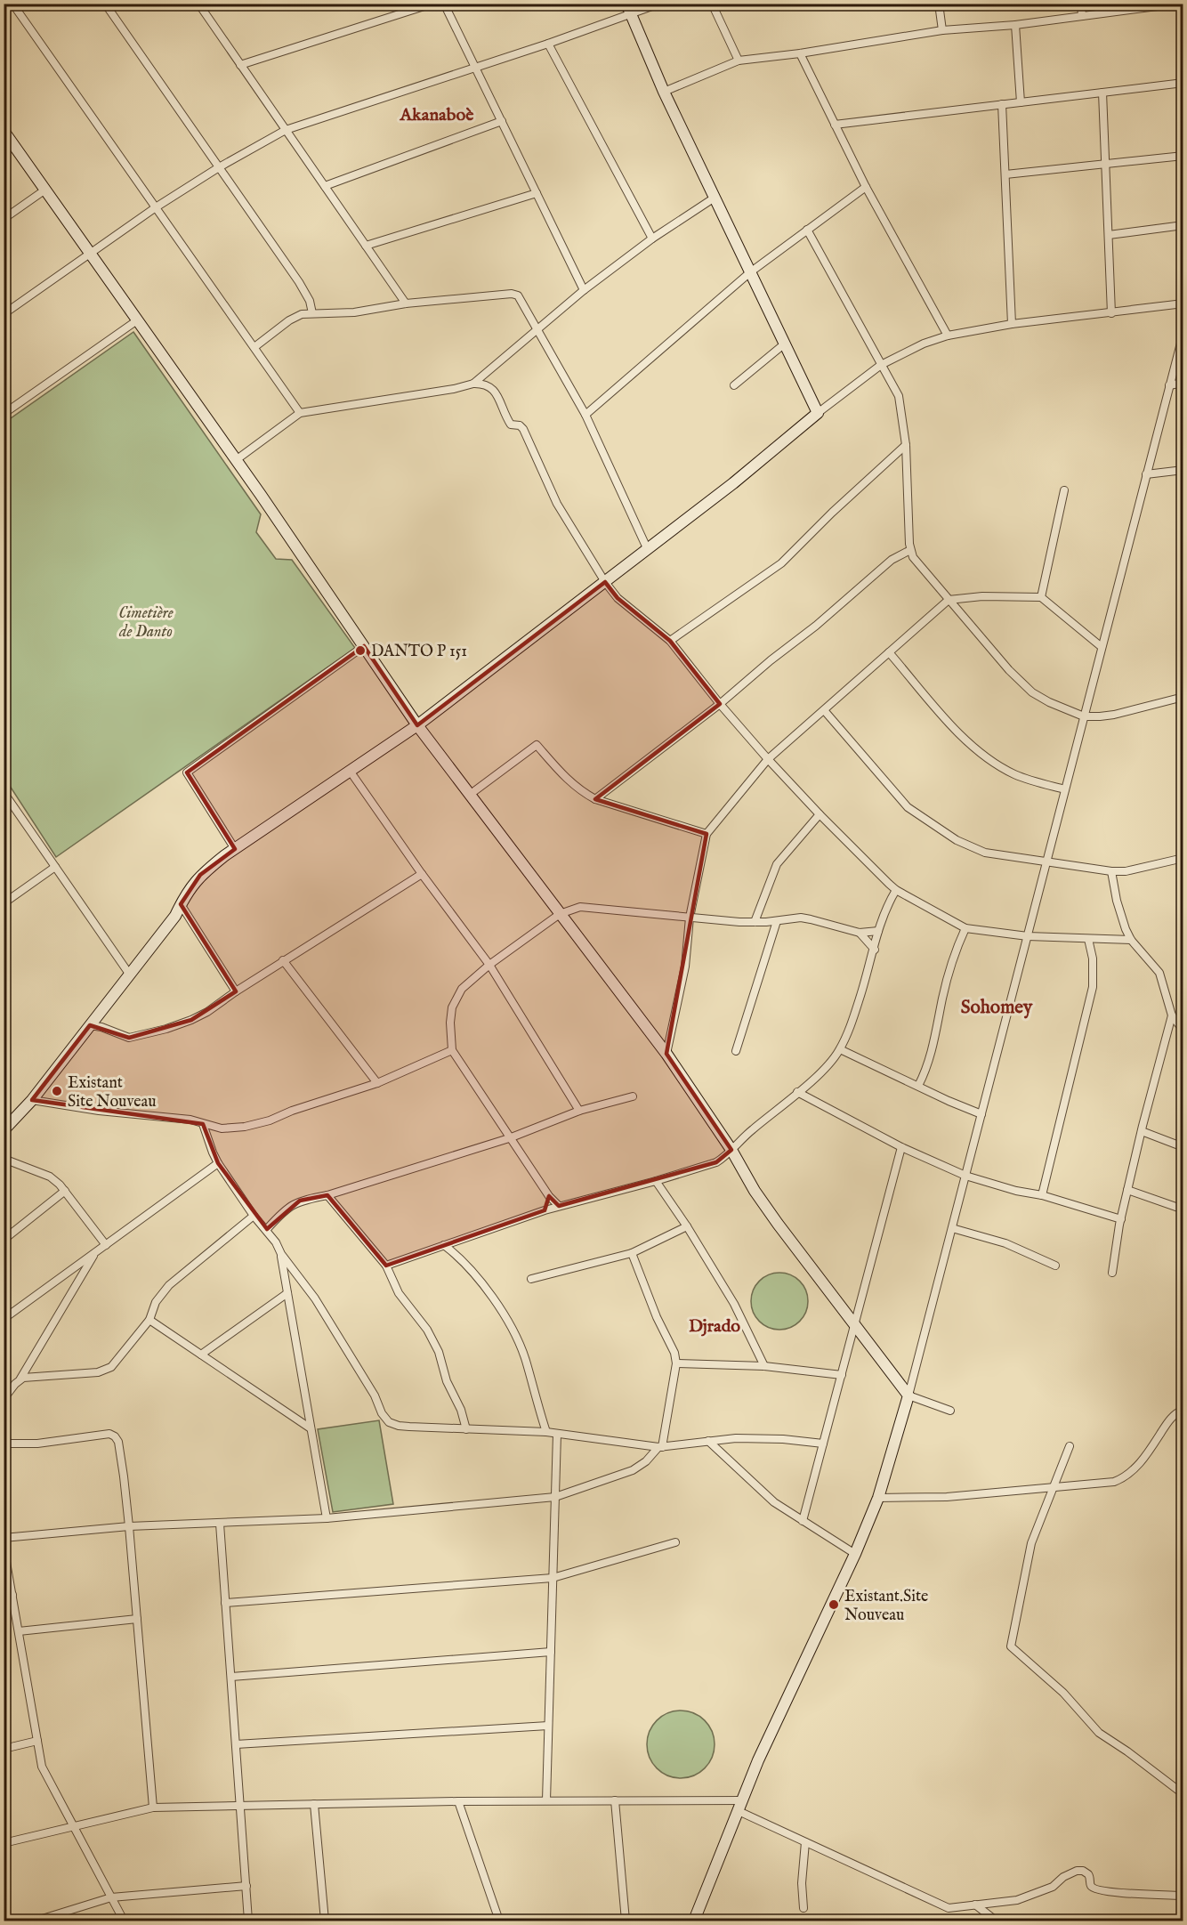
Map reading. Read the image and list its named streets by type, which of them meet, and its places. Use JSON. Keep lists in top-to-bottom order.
{
  "districts": ["Akanaboè", "Sohomey", "Djrado"],
  "parks": ["Cimetière de Danto"],
  "places": ["DANTO P 151", "Existant Site Nouveau", "Existant.Site Nouveau"]
}
